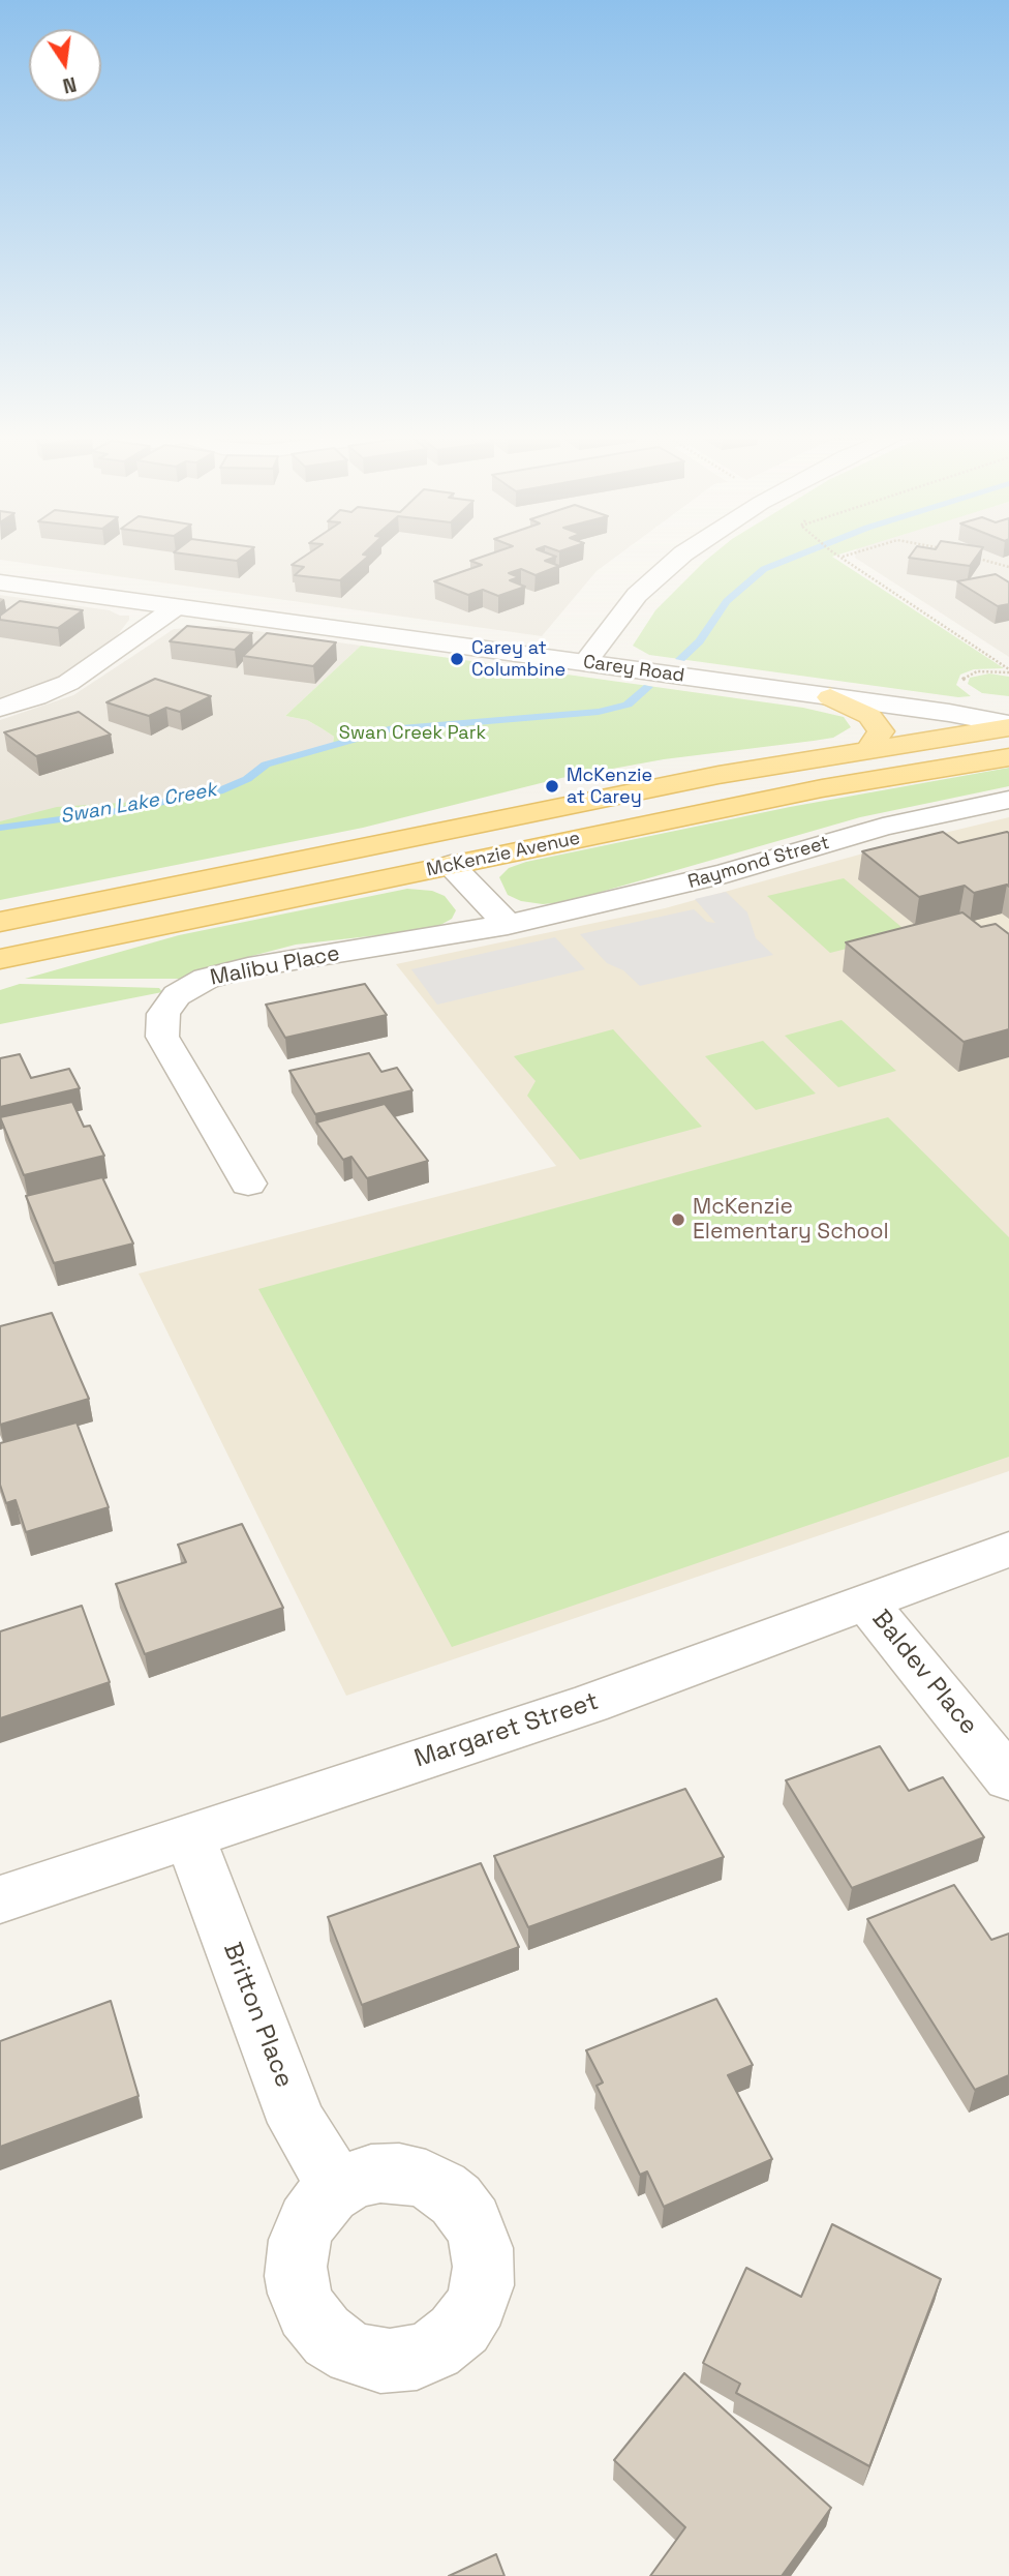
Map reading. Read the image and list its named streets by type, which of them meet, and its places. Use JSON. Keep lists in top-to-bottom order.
{
  "streets": {
    "main road": ["McKenzie Avenue"],
    "street": [
      "Carey Road",
      "Raymond Street",
      "Malibu Place",
      "Baldev Place",
      "Margaret Street",
      "Britton Place"
    ]
  },
  "crossings": [
    ["Carey Road", "McKenzie Avenue"],
    ["Raymond Street", "Malibu Place"],
    ["Baldev Place", "Margaret Street"],
    ["Margaret Street", "Britton Place"]
  ],
  "water": ["Swan Lake Creek"],
  "parks": ["Swan Creek Park"],
  "places": ["Carey at Columbine", "McKenzie at Carey", "McKenzie Elementary School"],
  "north": "bottom"
}
